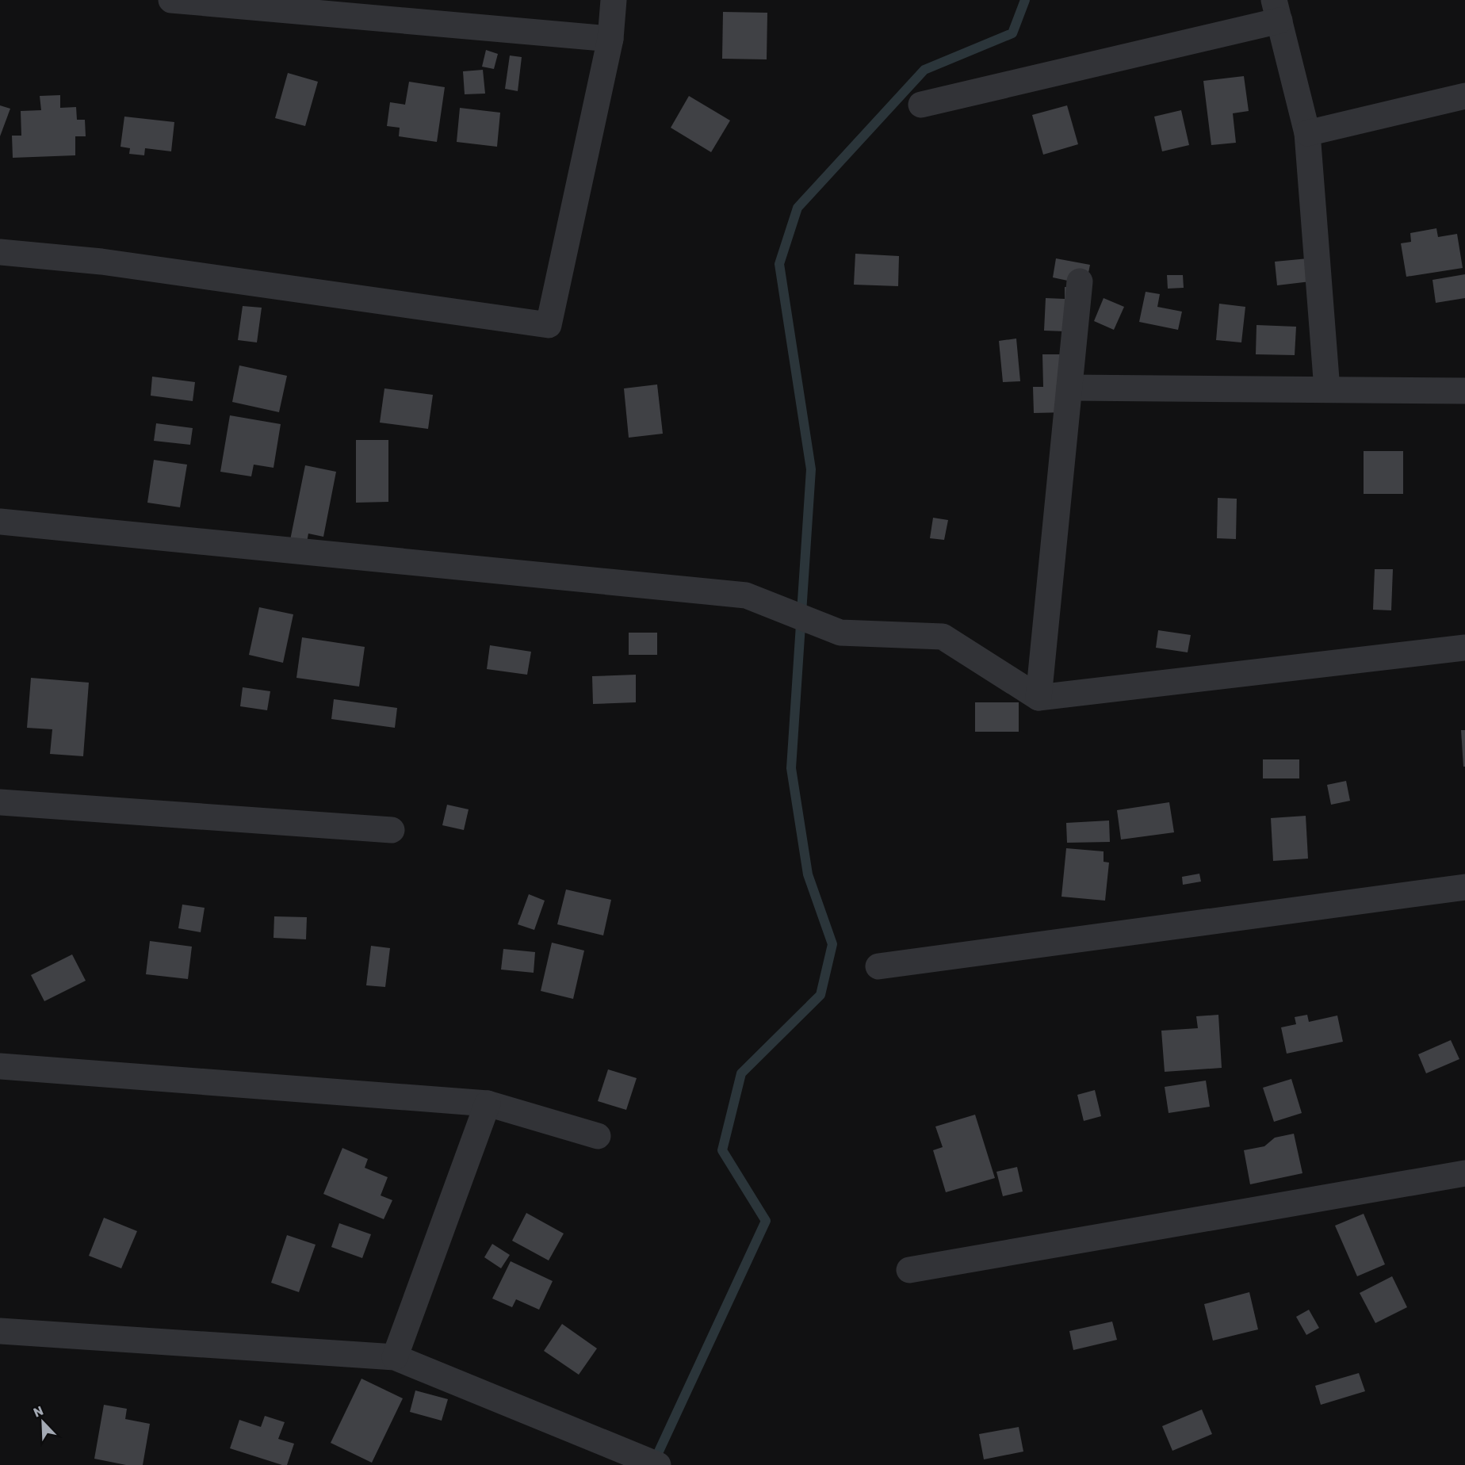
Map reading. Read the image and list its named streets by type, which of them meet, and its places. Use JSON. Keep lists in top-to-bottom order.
{
  "north": "top left"
}
